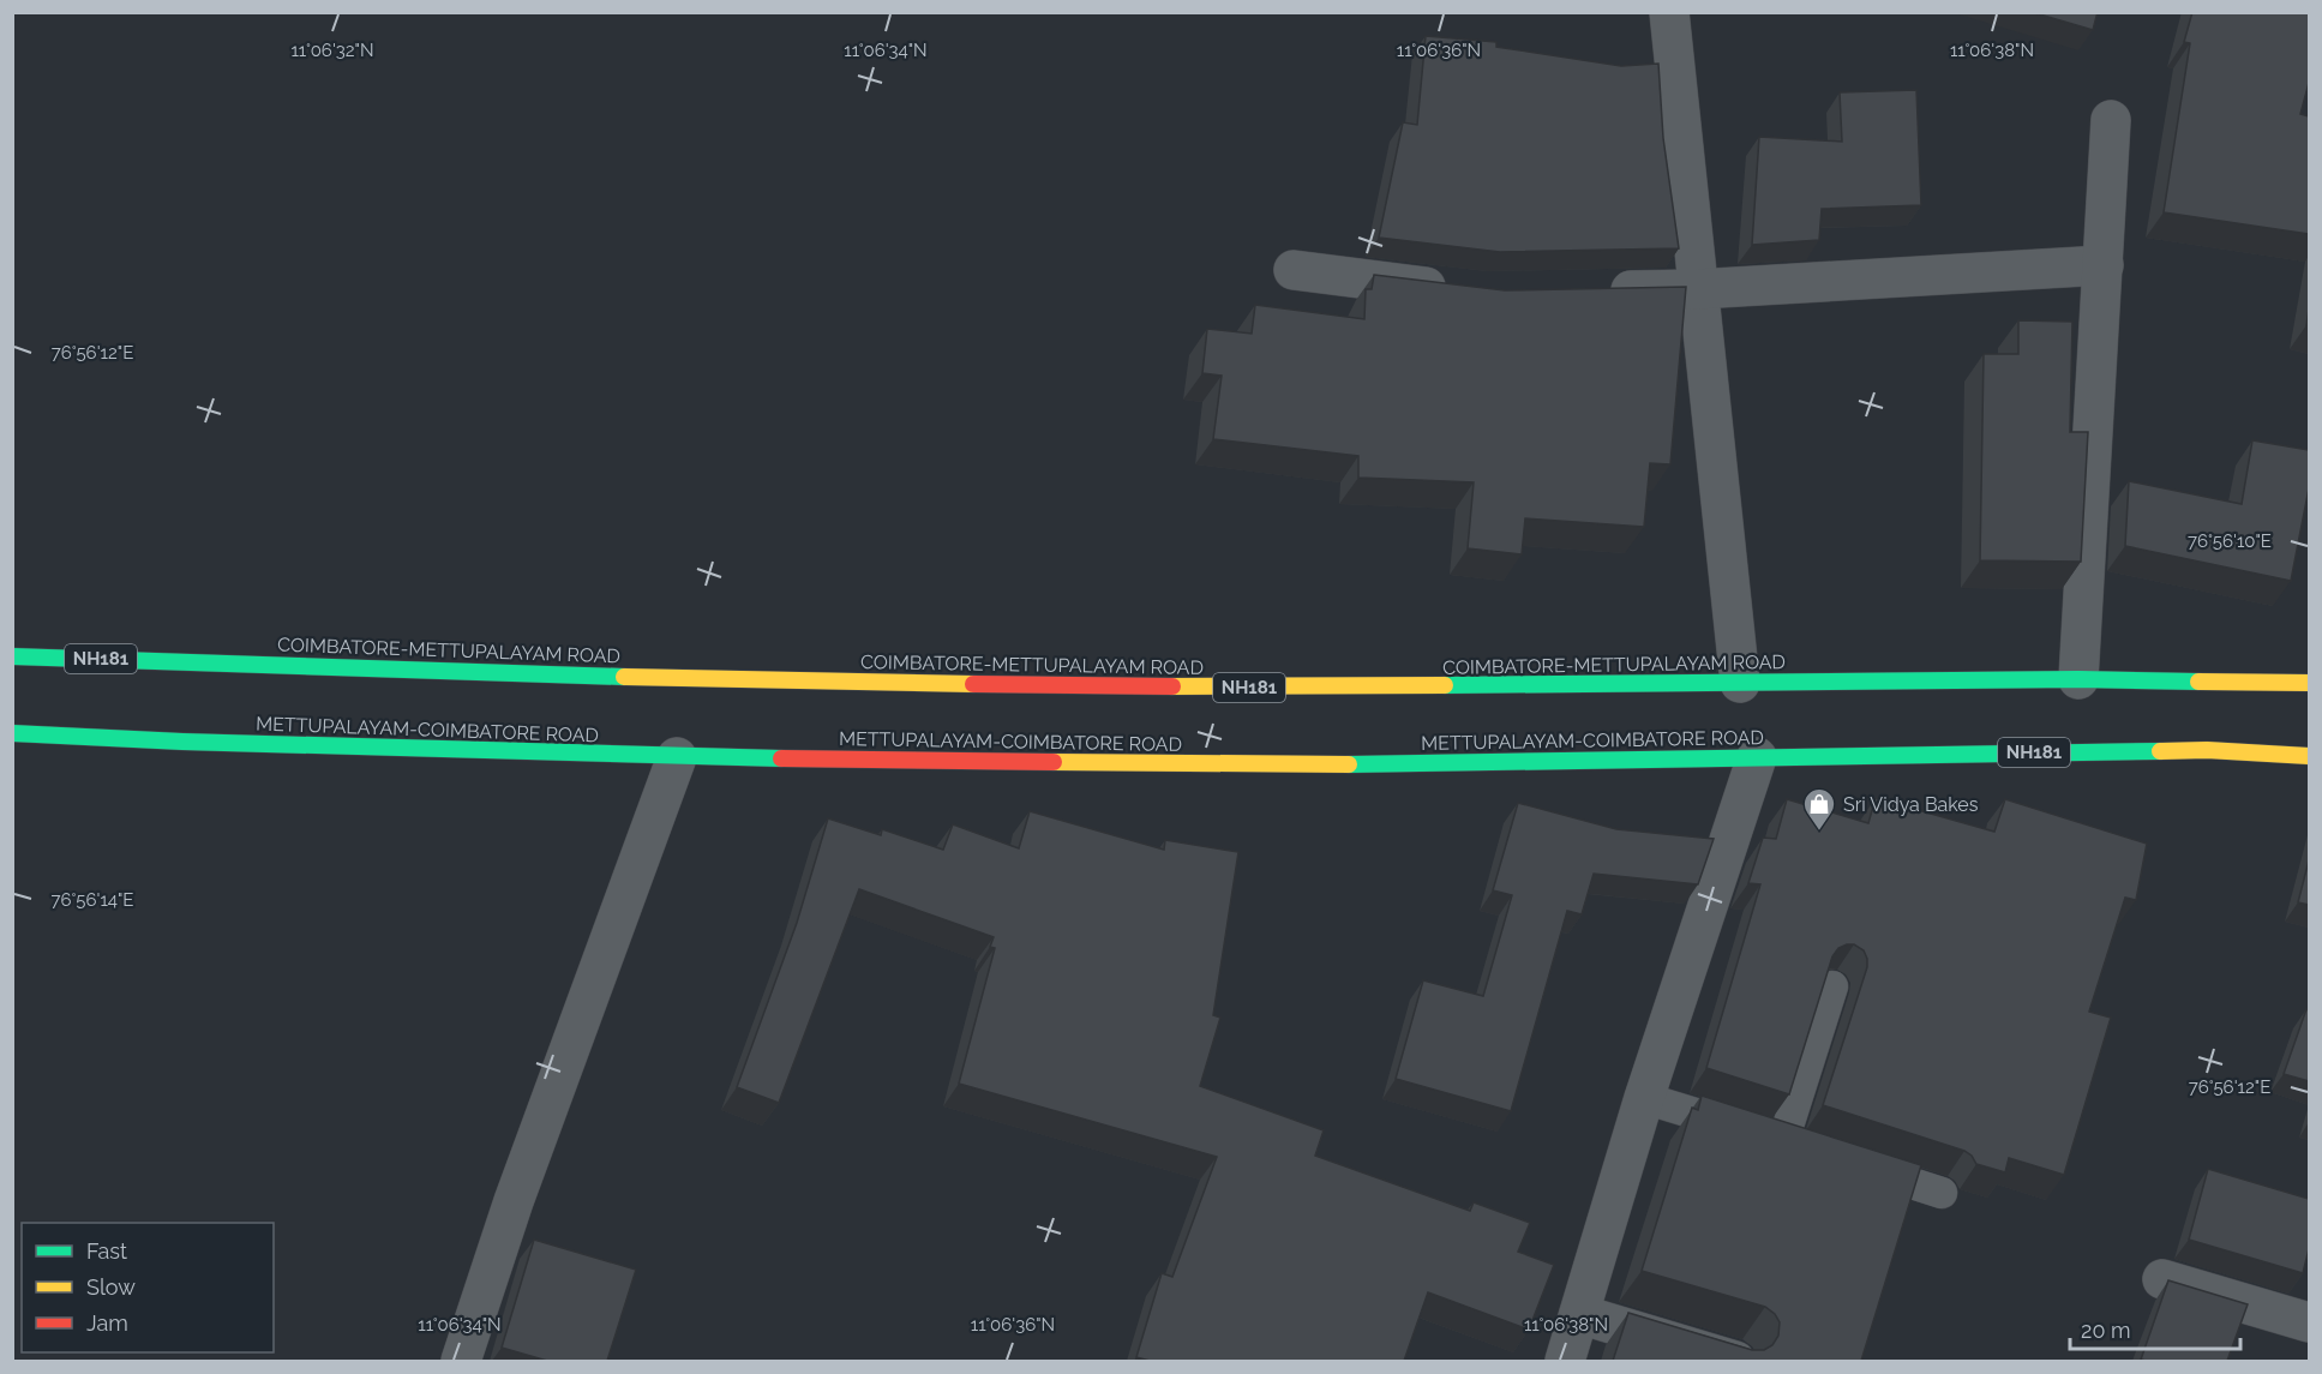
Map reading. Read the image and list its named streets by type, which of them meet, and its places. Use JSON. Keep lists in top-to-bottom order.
{
  "streets": {
    "highway": ["COIMBATORE-METTUPALAYAM ROAD", "NH181", "METTUPALAYAM-COIMBATORE ROAD"]
  },
  "places": {
    "shop": ["Sri Vidya Bakes"]
  },
  "legend": ["Fast", "Slow", "Jam"],
  "scale_bar": "20 m",
  "coordinates": [
    "11°06'32\"N",
    "11°06'34\"N",
    "11°06'36\"N",
    "11°06'38\"N",
    "76°56'12\"E",
    "76°56'10\"E",
    "76°56'14\"E"
  ]
}
